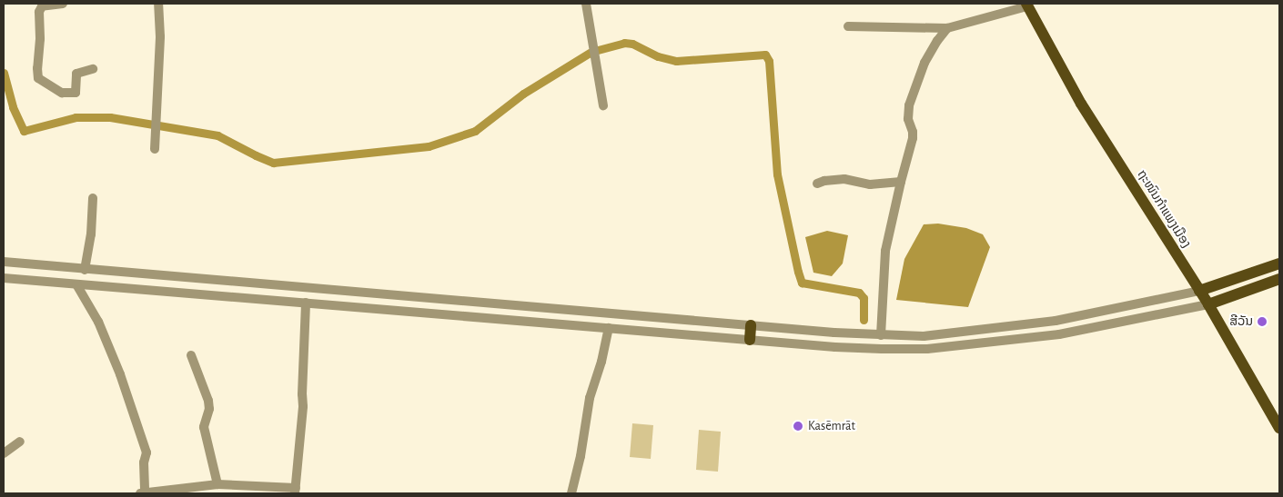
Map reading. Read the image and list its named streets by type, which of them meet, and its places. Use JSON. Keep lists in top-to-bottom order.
{
  "streets": {
    "main road": ["ຖະໜົນກຳແພງເມືອງ"]
  },
  "places": ["ສີວັນ", "Kasēmrāt"]
}
